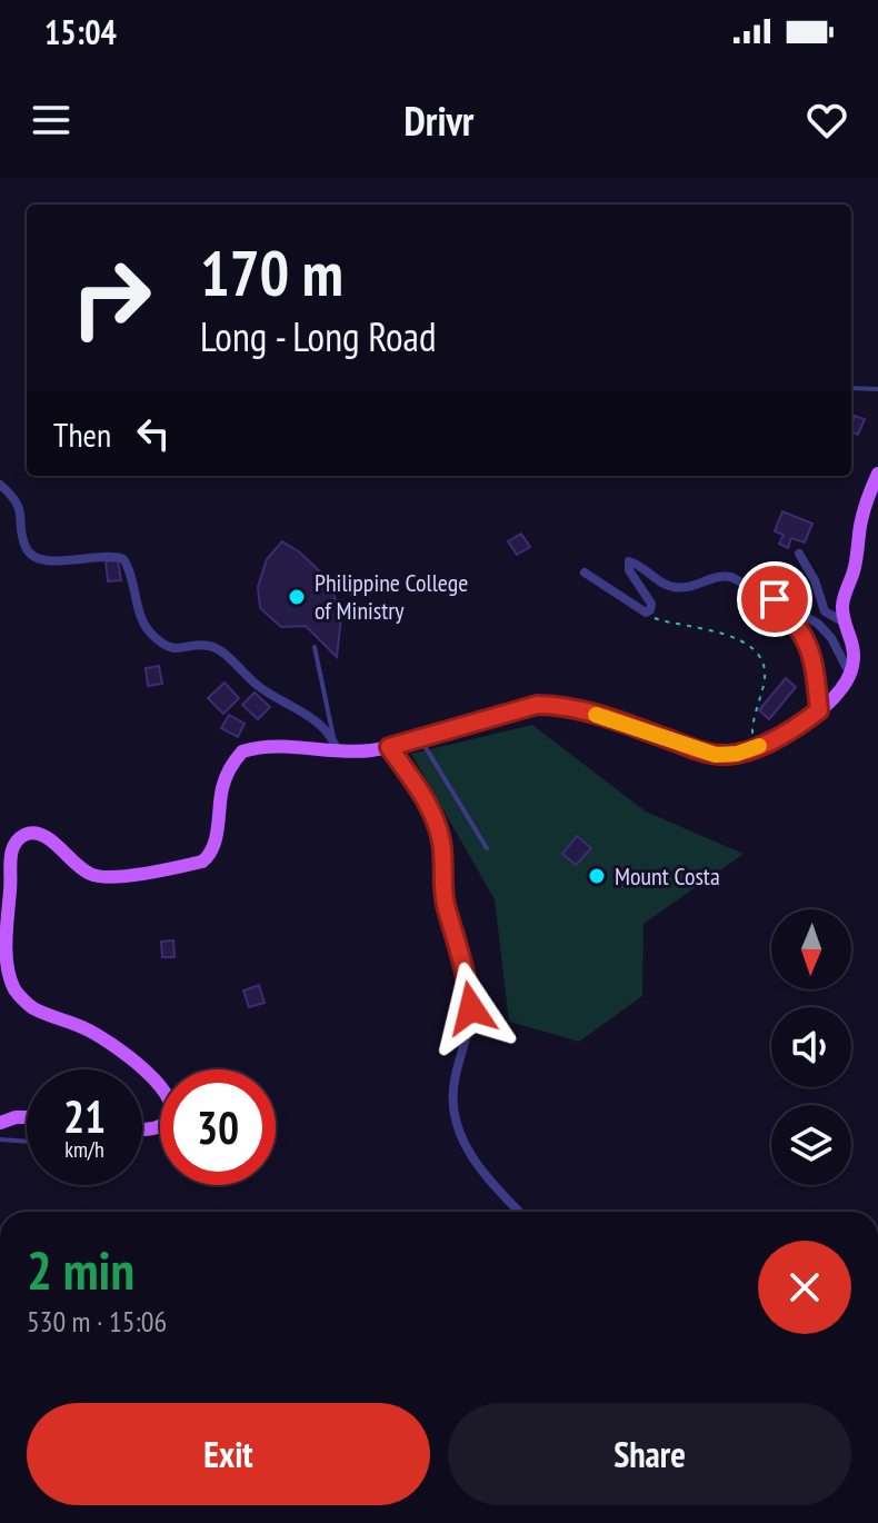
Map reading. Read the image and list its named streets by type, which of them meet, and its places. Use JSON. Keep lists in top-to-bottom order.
{
  "places": ["Philippine College of Ministry", "Mount Costa"],
  "north": "bottom",
  "page": {
    "status": "15:04",
    "header": "Drivr",
    "turn": ["170 m", "Long - Long Road"],
    "then": "Then",
    "speed": "21 km/h",
    "limit": "30",
    "heading": ["2 min", "530 m · 15:06"],
    "buttons": ["Exit", "Share"]
  }
}
